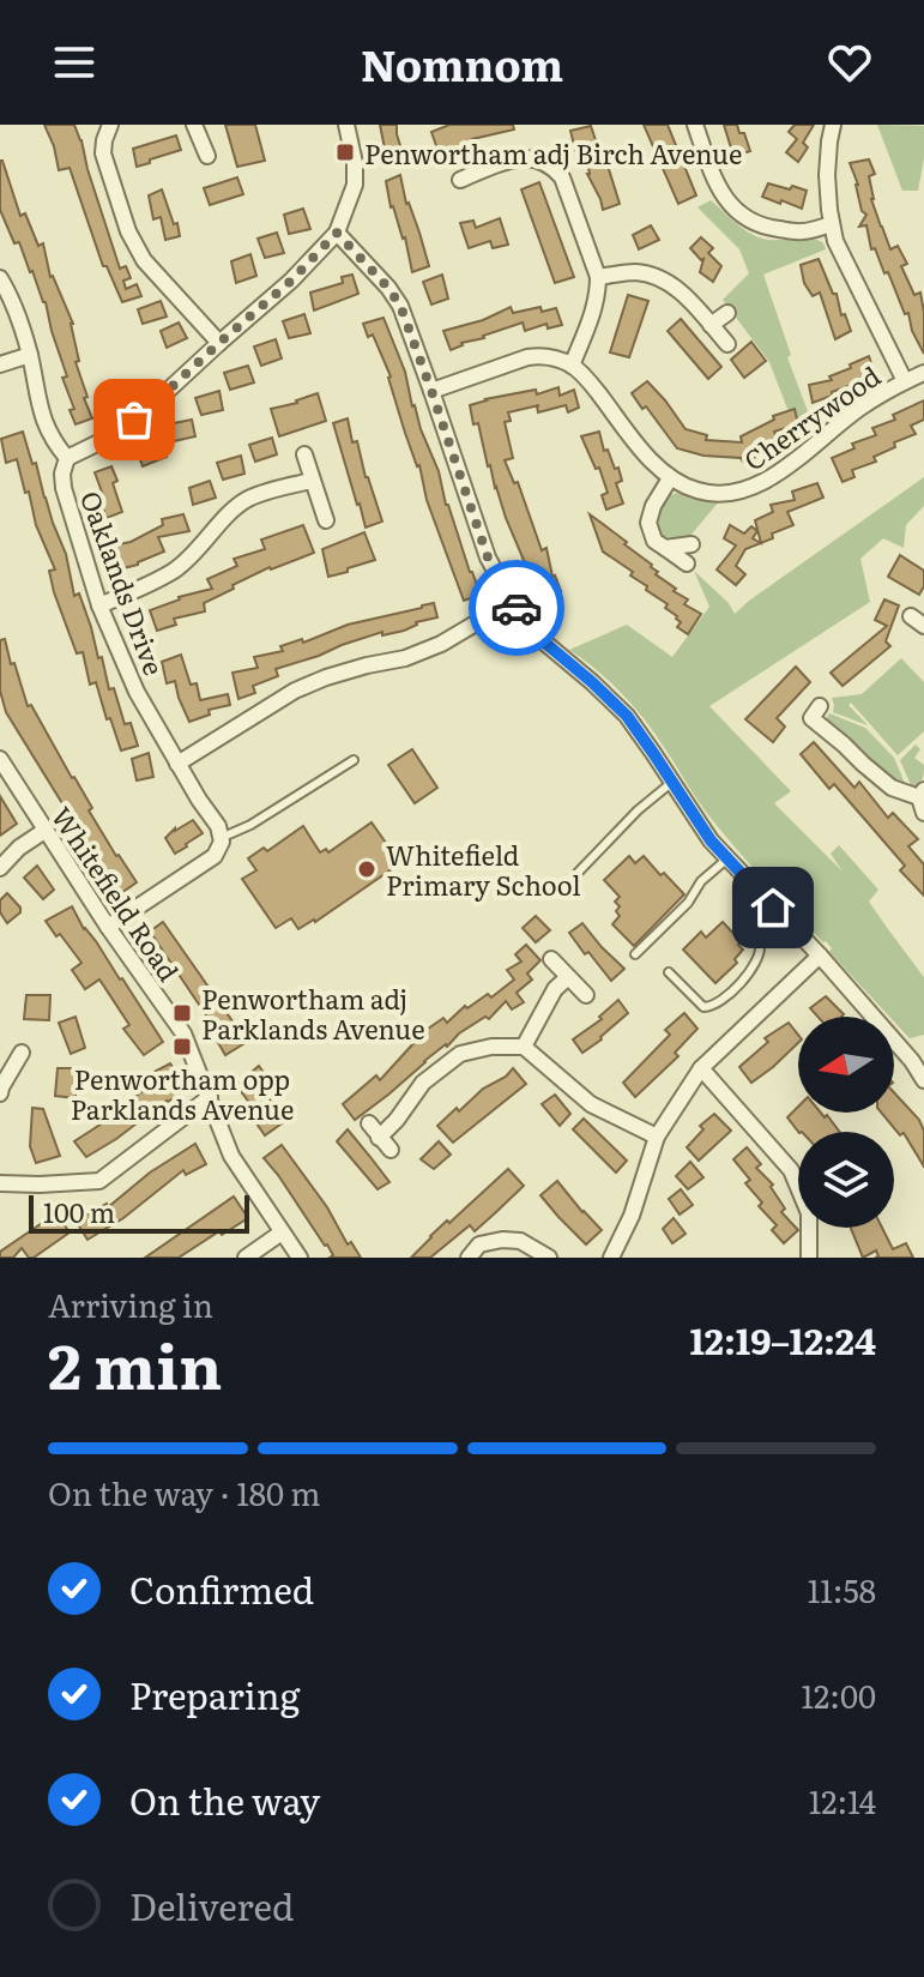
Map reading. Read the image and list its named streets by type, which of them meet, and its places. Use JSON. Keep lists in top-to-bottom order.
{
  "streets": {
    "street": ["Cherrywood", "Oaklands Drive", "Whitefield Road"]
  },
  "places": {
    "transit": ["Penwortham adj Birch Avenue", "Penwortham adj Parklands Avenue", "Penwortham opp Parklands Avenue"],
    "other": ["Whitefield Primary School"]
  },
  "scale_bar": "100 m",
  "north": "left",
  "page": {
    "header": "Nomnom",
    "scale": "100 m",
    "heading": ["2 min", "Arriving in", "12:19–12:24"],
    "bar": "On the way · 180 m",
    "list": [
      ["Confirmed", "11:58"],
      ["Preparing", "12:00"],
      ["On the way", "12:14"],
      "Delivered"
    ]
  }
}
